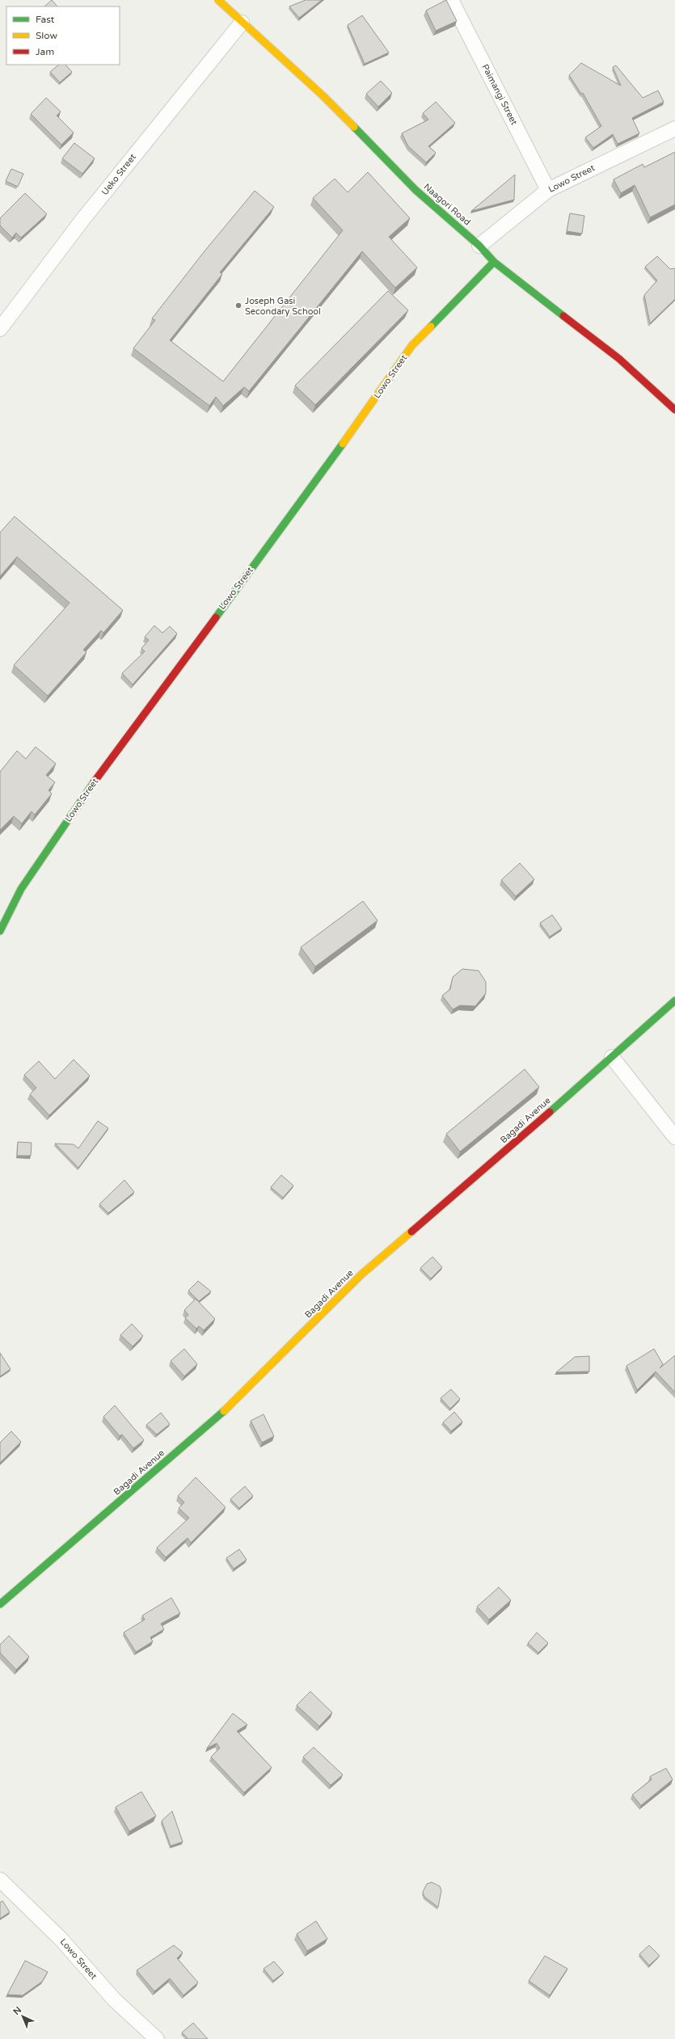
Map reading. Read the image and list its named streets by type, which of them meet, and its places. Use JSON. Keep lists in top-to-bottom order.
{
  "streets": {
    "street": [
      "Paimangi Street",
      "Ueko Street",
      "Lowo Street",
      "Naagori Road",
      "Bagadi Avenue"
    ]
  },
  "crossings": [
    ["Paimangi Street", "Lowo Street"],
    ["Ueko Street", "Naagori Road"],
    ["Lowo Street", "Naagori Road"]
  ],
  "places": ["Joseph Gasi Secondary School"],
  "legend": ["Fast", "Slow", "Jam"],
  "north": "top left"
}
